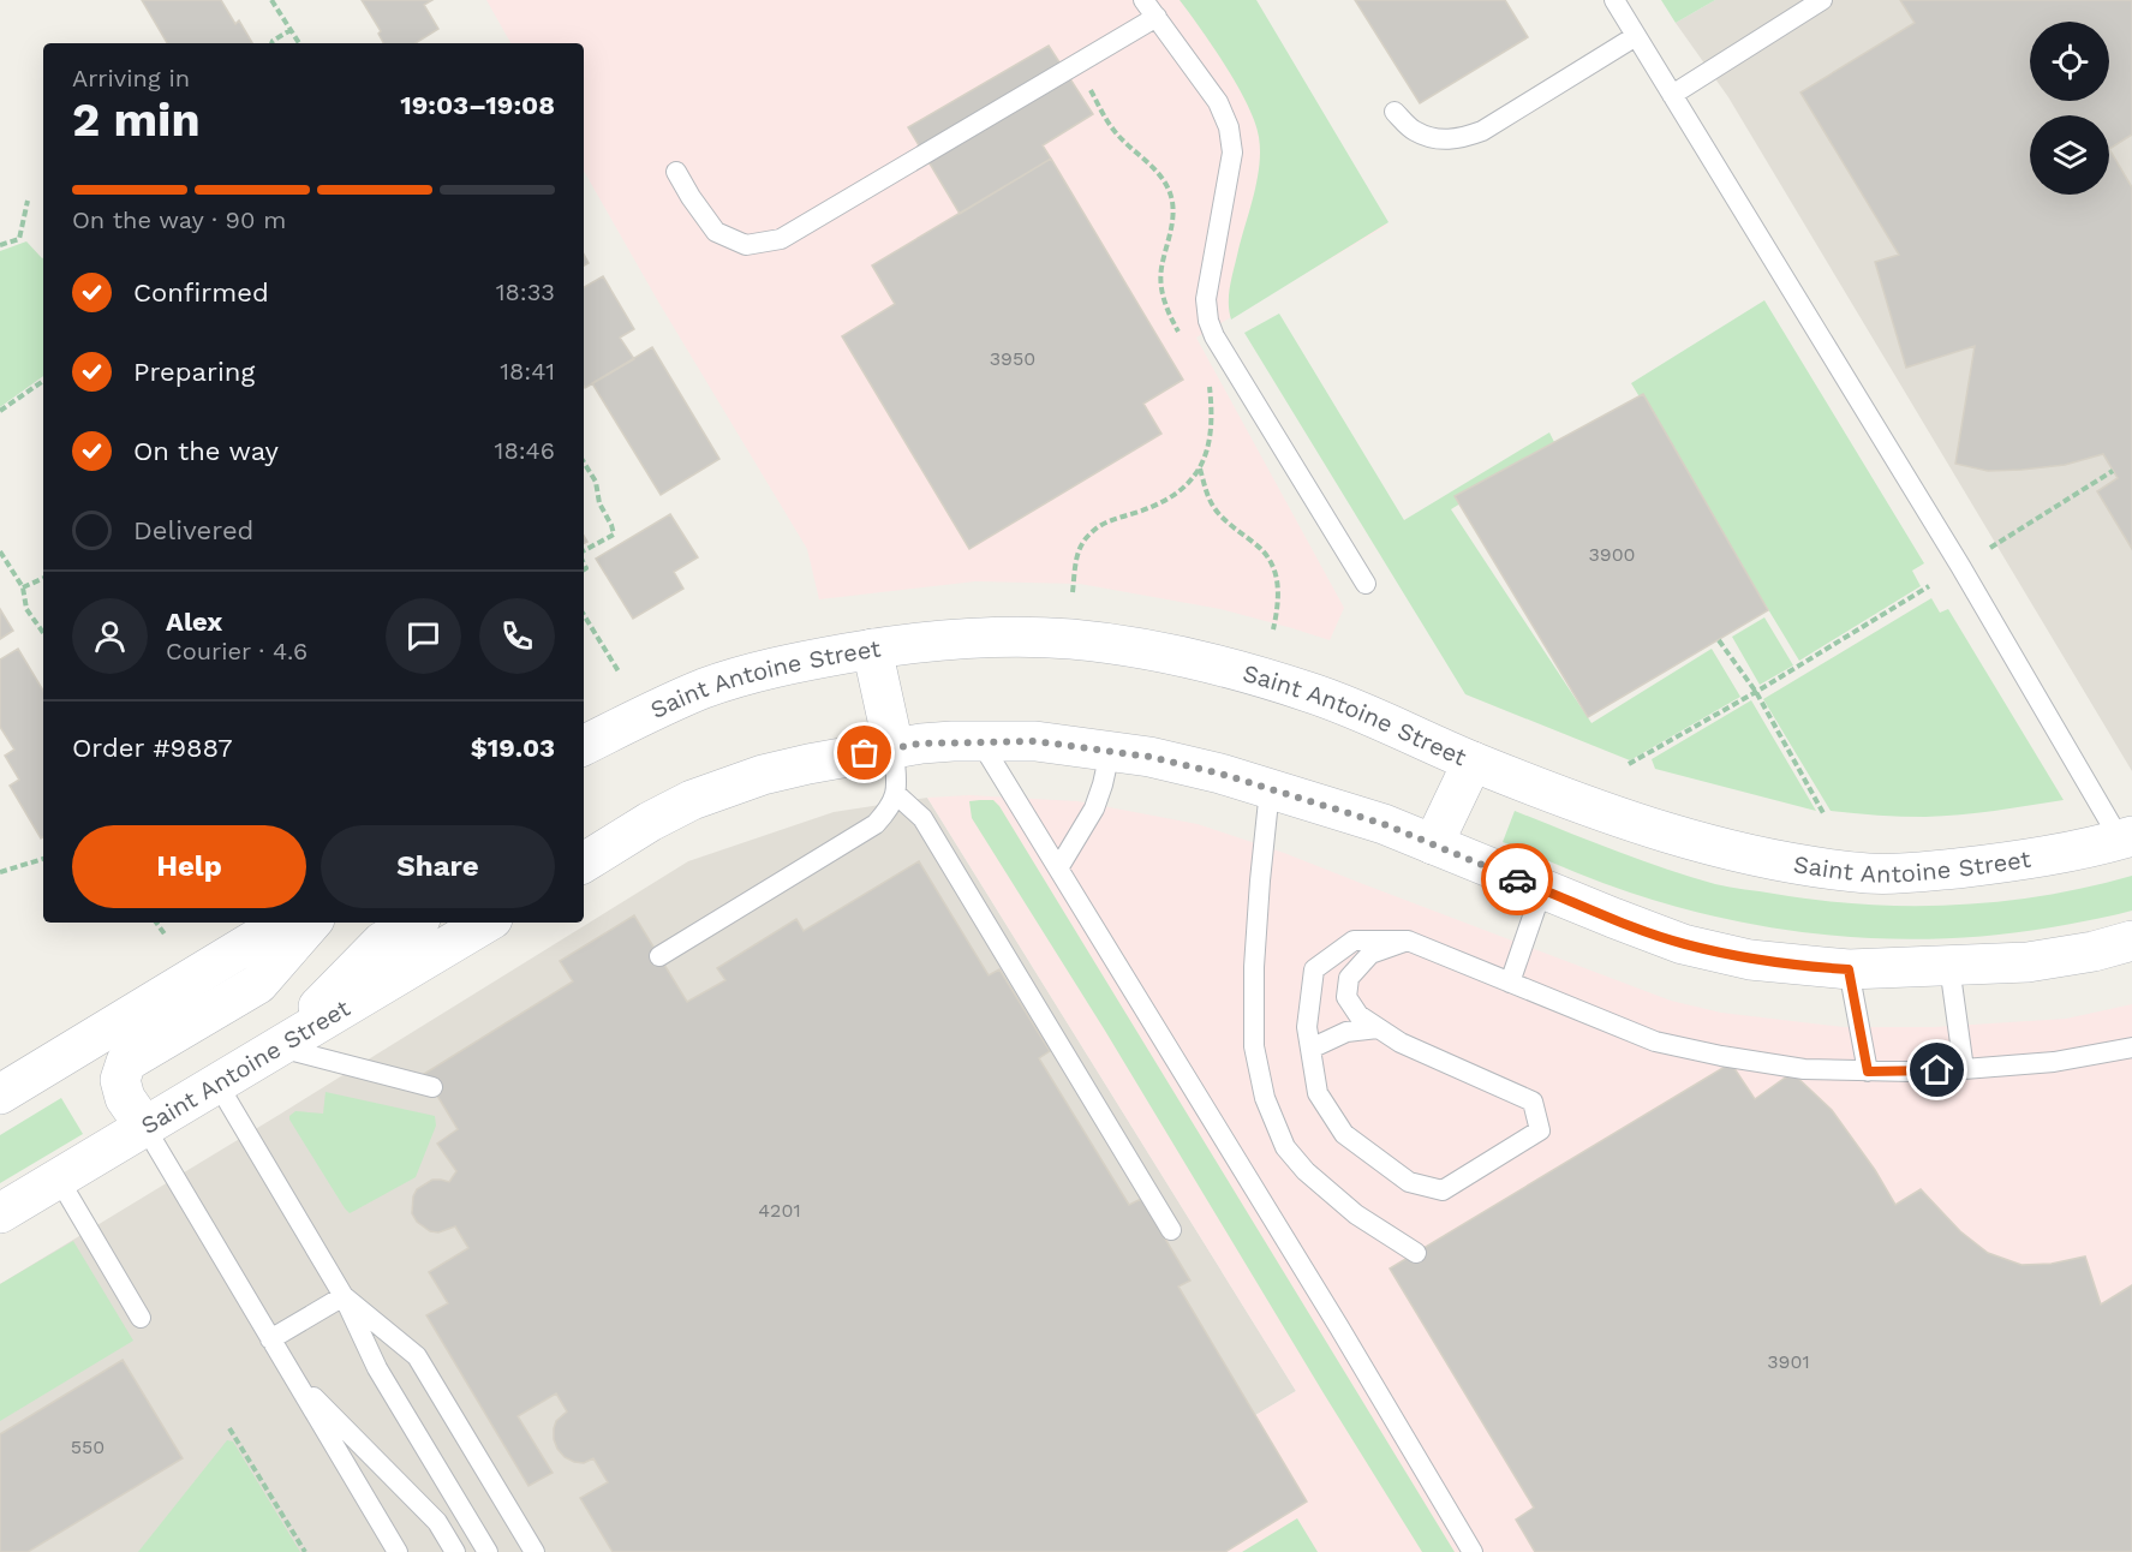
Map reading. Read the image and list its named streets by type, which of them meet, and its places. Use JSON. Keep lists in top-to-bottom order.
{
  "streets": {
    "street": ["Saint Antoine Street"]
  },
  "house_numbers": [
    "3950",
    "3900",
    "4201",
    "3901",
    "550"
  ],
  "page": {
    "heading": ["2 min", "Arriving in", "19:03–19:08"],
    "panel": [
      "Alex",
      "Courier · 4.6",
      "Order #9887",
      "$19.03"
    ],
    "bar": "On the way · 90 m",
    "list": [
      ["Confirmed", "18:33"],
      ["Preparing", "18:41"],
      ["On the way", "18:46"],
      "Delivered"
    ],
    "buttons": ["Help", "Share"]
  }
}
